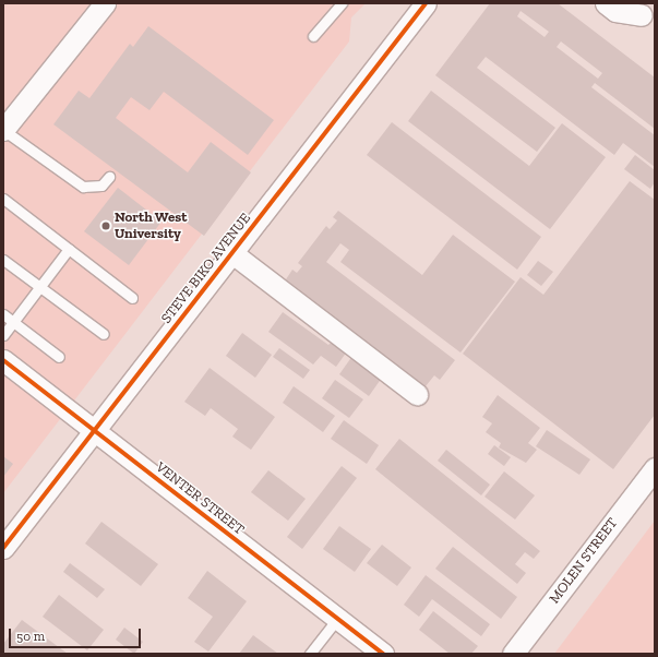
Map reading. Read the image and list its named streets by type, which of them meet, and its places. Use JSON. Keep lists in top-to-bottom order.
{
  "streets": {
    "street": ["STEVE BIKO AVENUE", "VENTER STREET", "MOLEN STREET"]
  },
  "crossings": [
    ["STEVE BIKO AVENUE", "VENTER STREET"]
  ],
  "places": ["North West University"],
  "scale_bar": "50 m"
}
